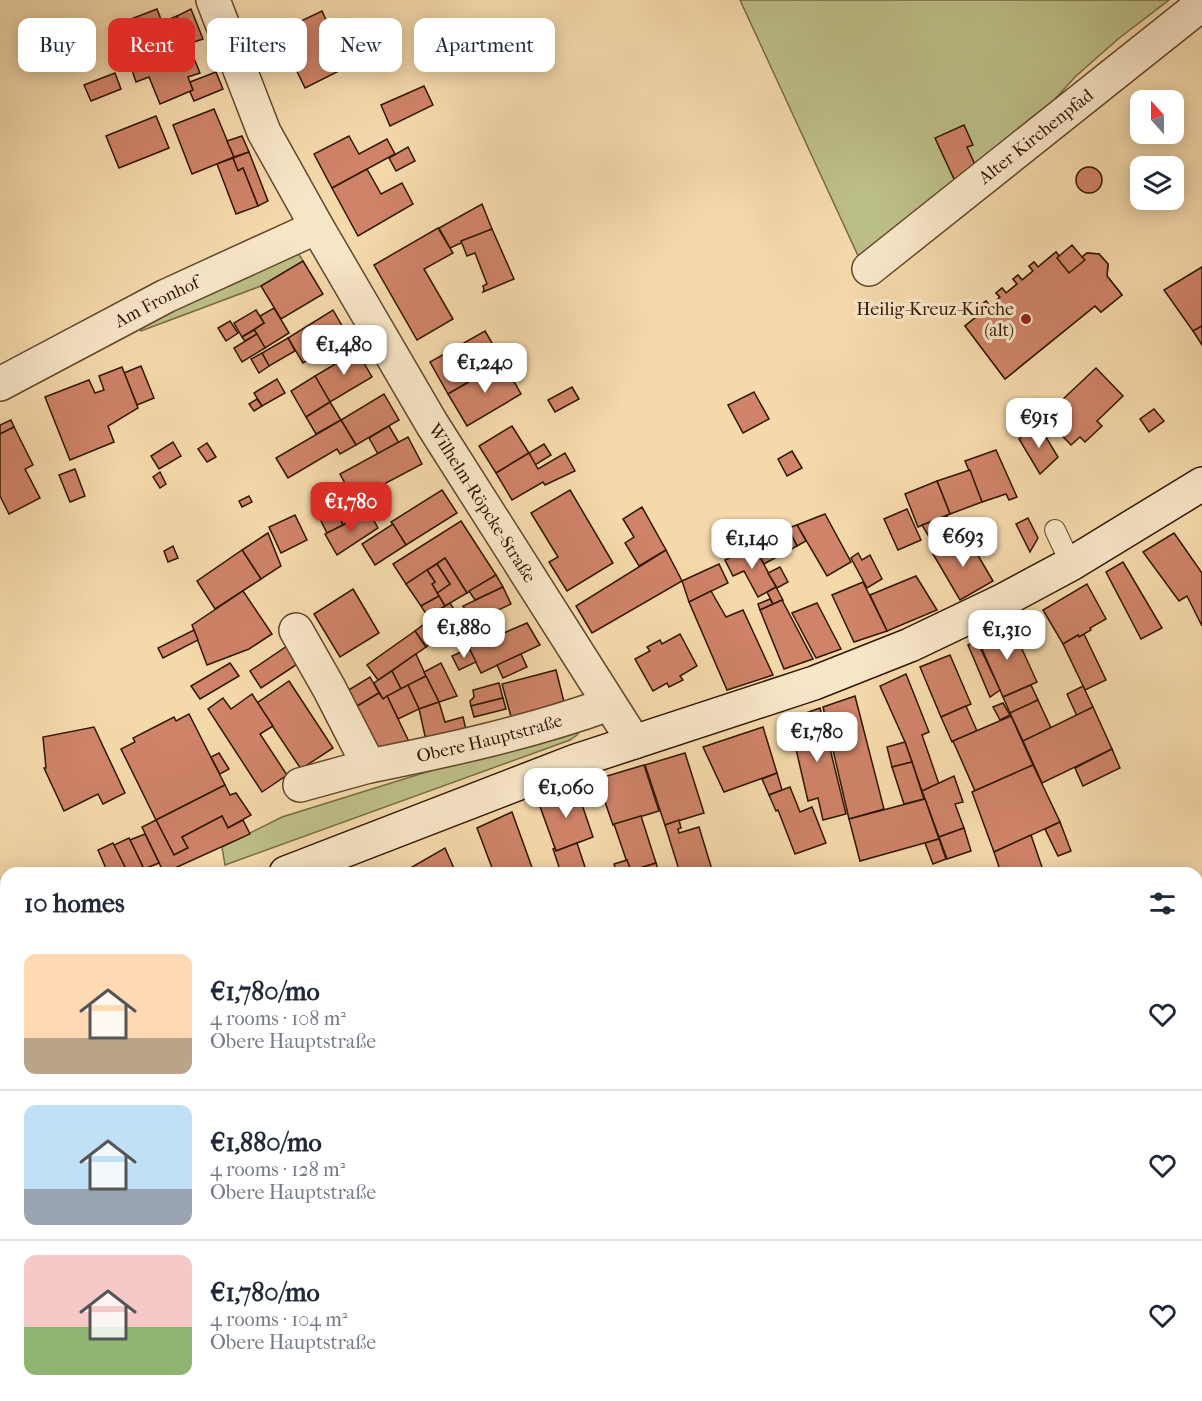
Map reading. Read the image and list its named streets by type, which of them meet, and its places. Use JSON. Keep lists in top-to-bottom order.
{
  "streets": {
    "street": [
      "Alter Kirchenpfad",
      "Am Fronhof",
      "Wilhelm-Röpcke-Straße",
      "Obere Hauptstraße"
    ]
  },
  "crossings": [
    ["Am Fronhof", "Wilhelm-Röpcke-Straße"],
    ["Wilhelm-Röpcke-Straße", "Obere Hauptstraße"]
  ],
  "places": ["Heilig-Kreuz-Kirche (alt)"],
  "north": "top",
  "page": {
    "chip": [
      "Buy",
      "Rent",
      "Filters",
      "New",
      "Apartment"
    ],
    "price": [
      "€1,480",
      "€1,240",
      "€915",
      "€1,780",
      "€693",
      "€1,140",
      "€1,880",
      "€1,310",
      "€1,780",
      "€1,060"
    ],
    "heading": "10 homes",
    "list": [
      {
        "name": "€1,780/mo",
        "note": "4 rooms · 108 m² · Obere Hauptstraße"
      },
      {
        "name": "€1,880/mo",
        "note": "4 rooms · 128 m² · Obere Hauptstraße"
      },
      {
        "name": "€1,780/mo",
        "note": "4 rooms · 104 m² · Obere Hauptstraße"
      }
    ]
  }
}
